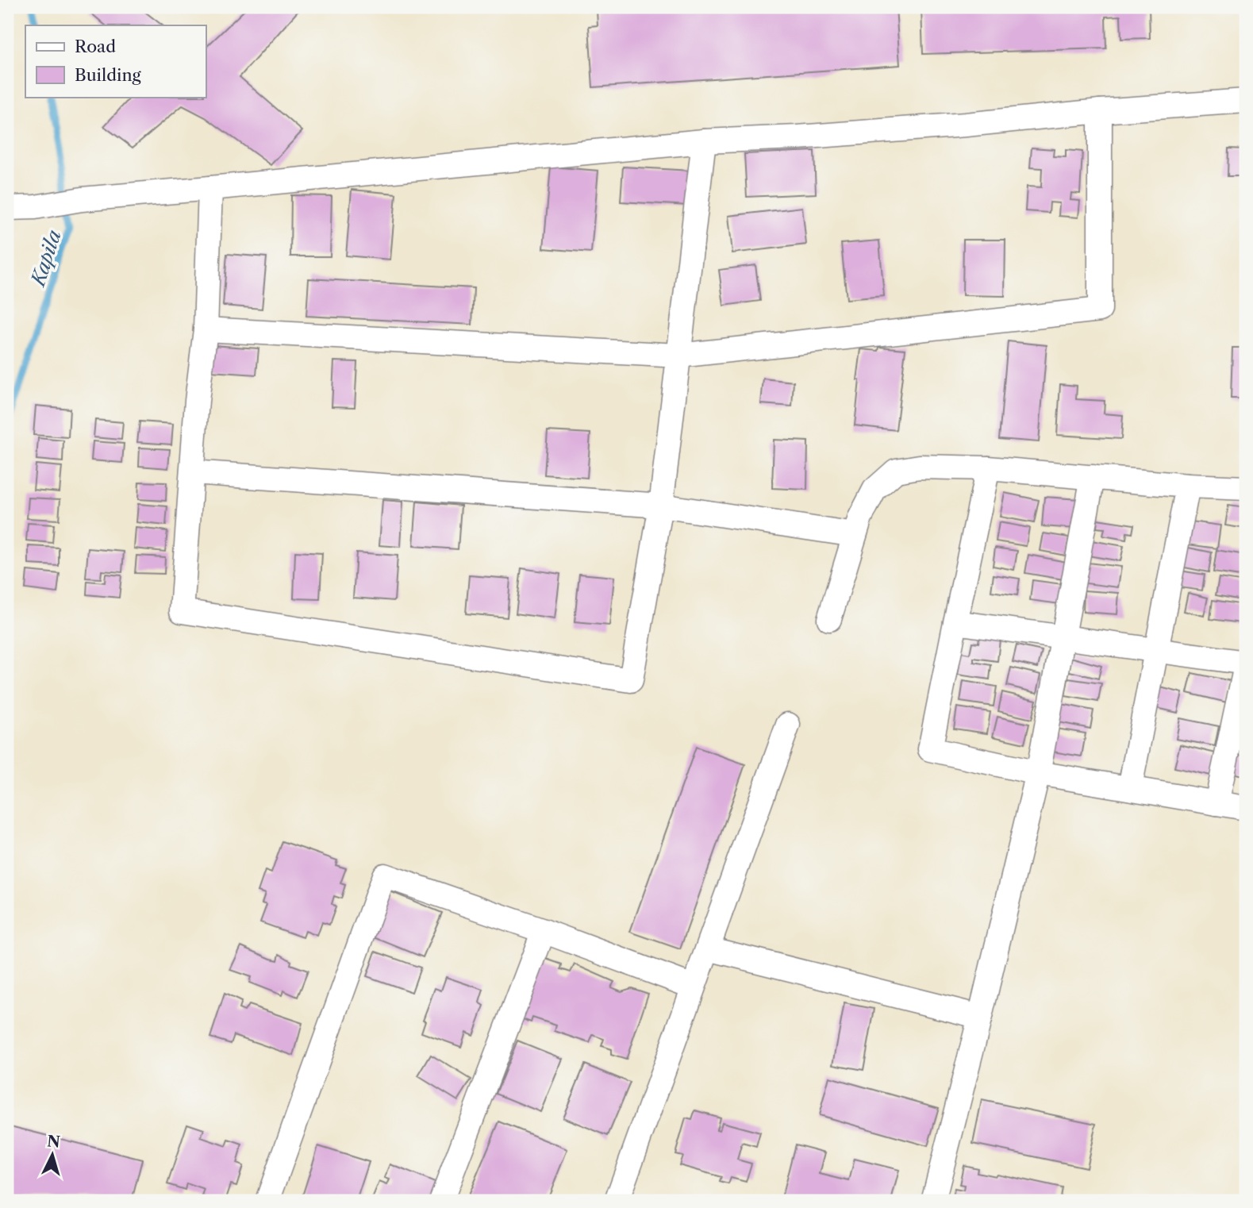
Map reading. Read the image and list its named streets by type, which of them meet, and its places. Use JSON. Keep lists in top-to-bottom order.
{
  "water": ["Kapila"],
  "legend": ["Road", "Building"],
  "north": "top"
}
